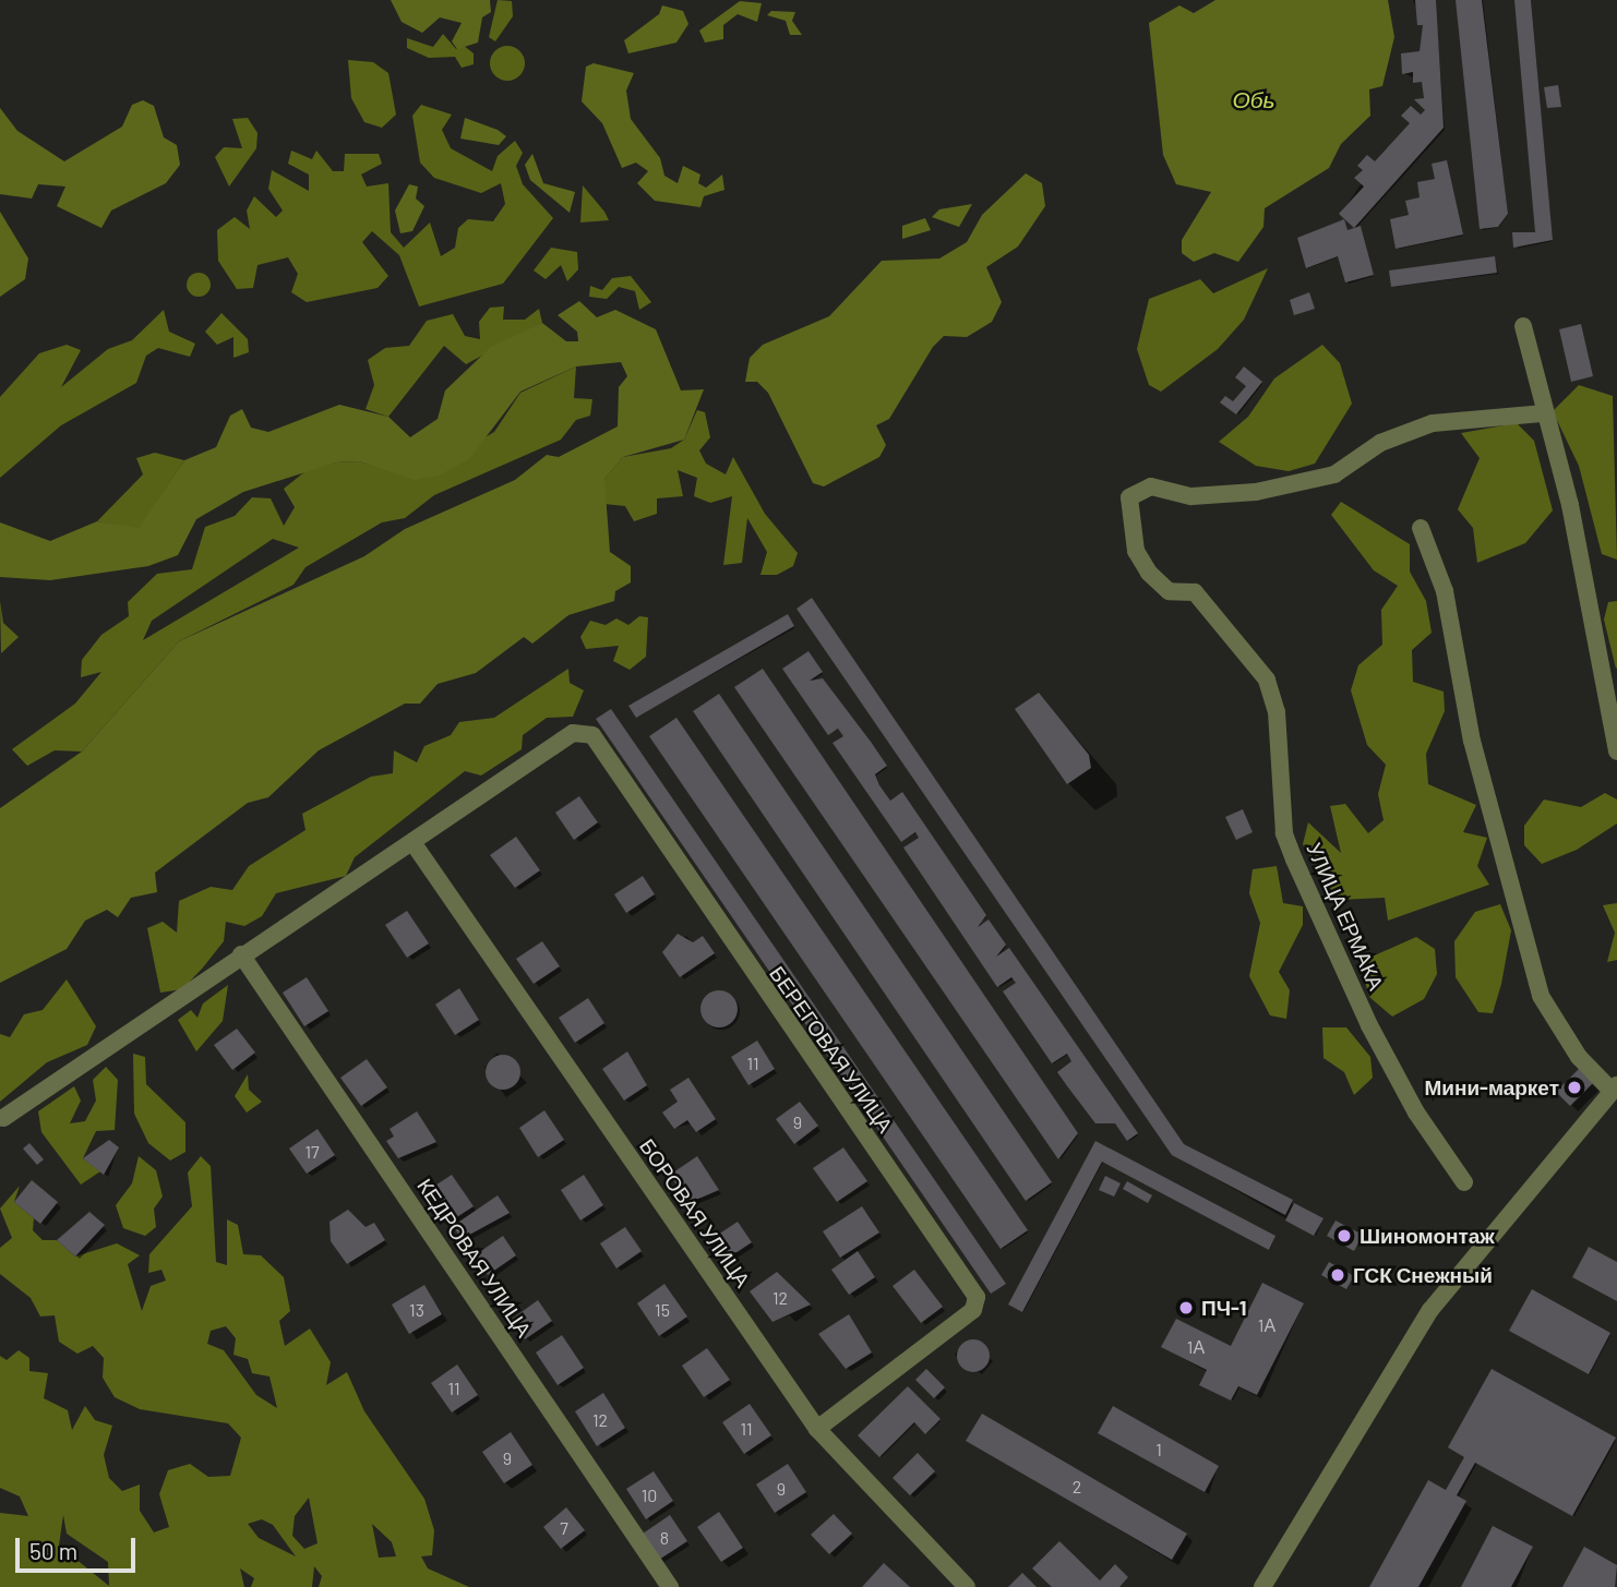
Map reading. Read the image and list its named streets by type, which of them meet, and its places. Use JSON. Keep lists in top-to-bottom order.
{
  "streets": {
    "street": [
      "УЛИЦА ЕРМАКА",
      "БЕРЕГОВАЯ УЛИЦА",
      "БОРОВАЯ УЛИЦА",
      "КЕДРОВАЯ УЛИЦА"
    ]
  },
  "crossings": [
    ["БЕРЕГОВАЯ УЛИЦА", "БОРОВАЯ УЛИЦА"]
  ],
  "water": ["Обь"],
  "places": [
    "Мини-маркет",
    "Шиномонтаж",
    "ГСК Снежный",
    "ПЧ-1"
  ],
  "house_numbers": [
    "11",
    "9",
    "17",
    "12",
    "13",
    "15",
    "1А",
    "1А",
    "11",
    "12",
    "11",
    "1",
    "9",
    "2",
    "9",
    "10",
    "7",
    "8"
  ],
  "scale_bar": "50 m"
}
